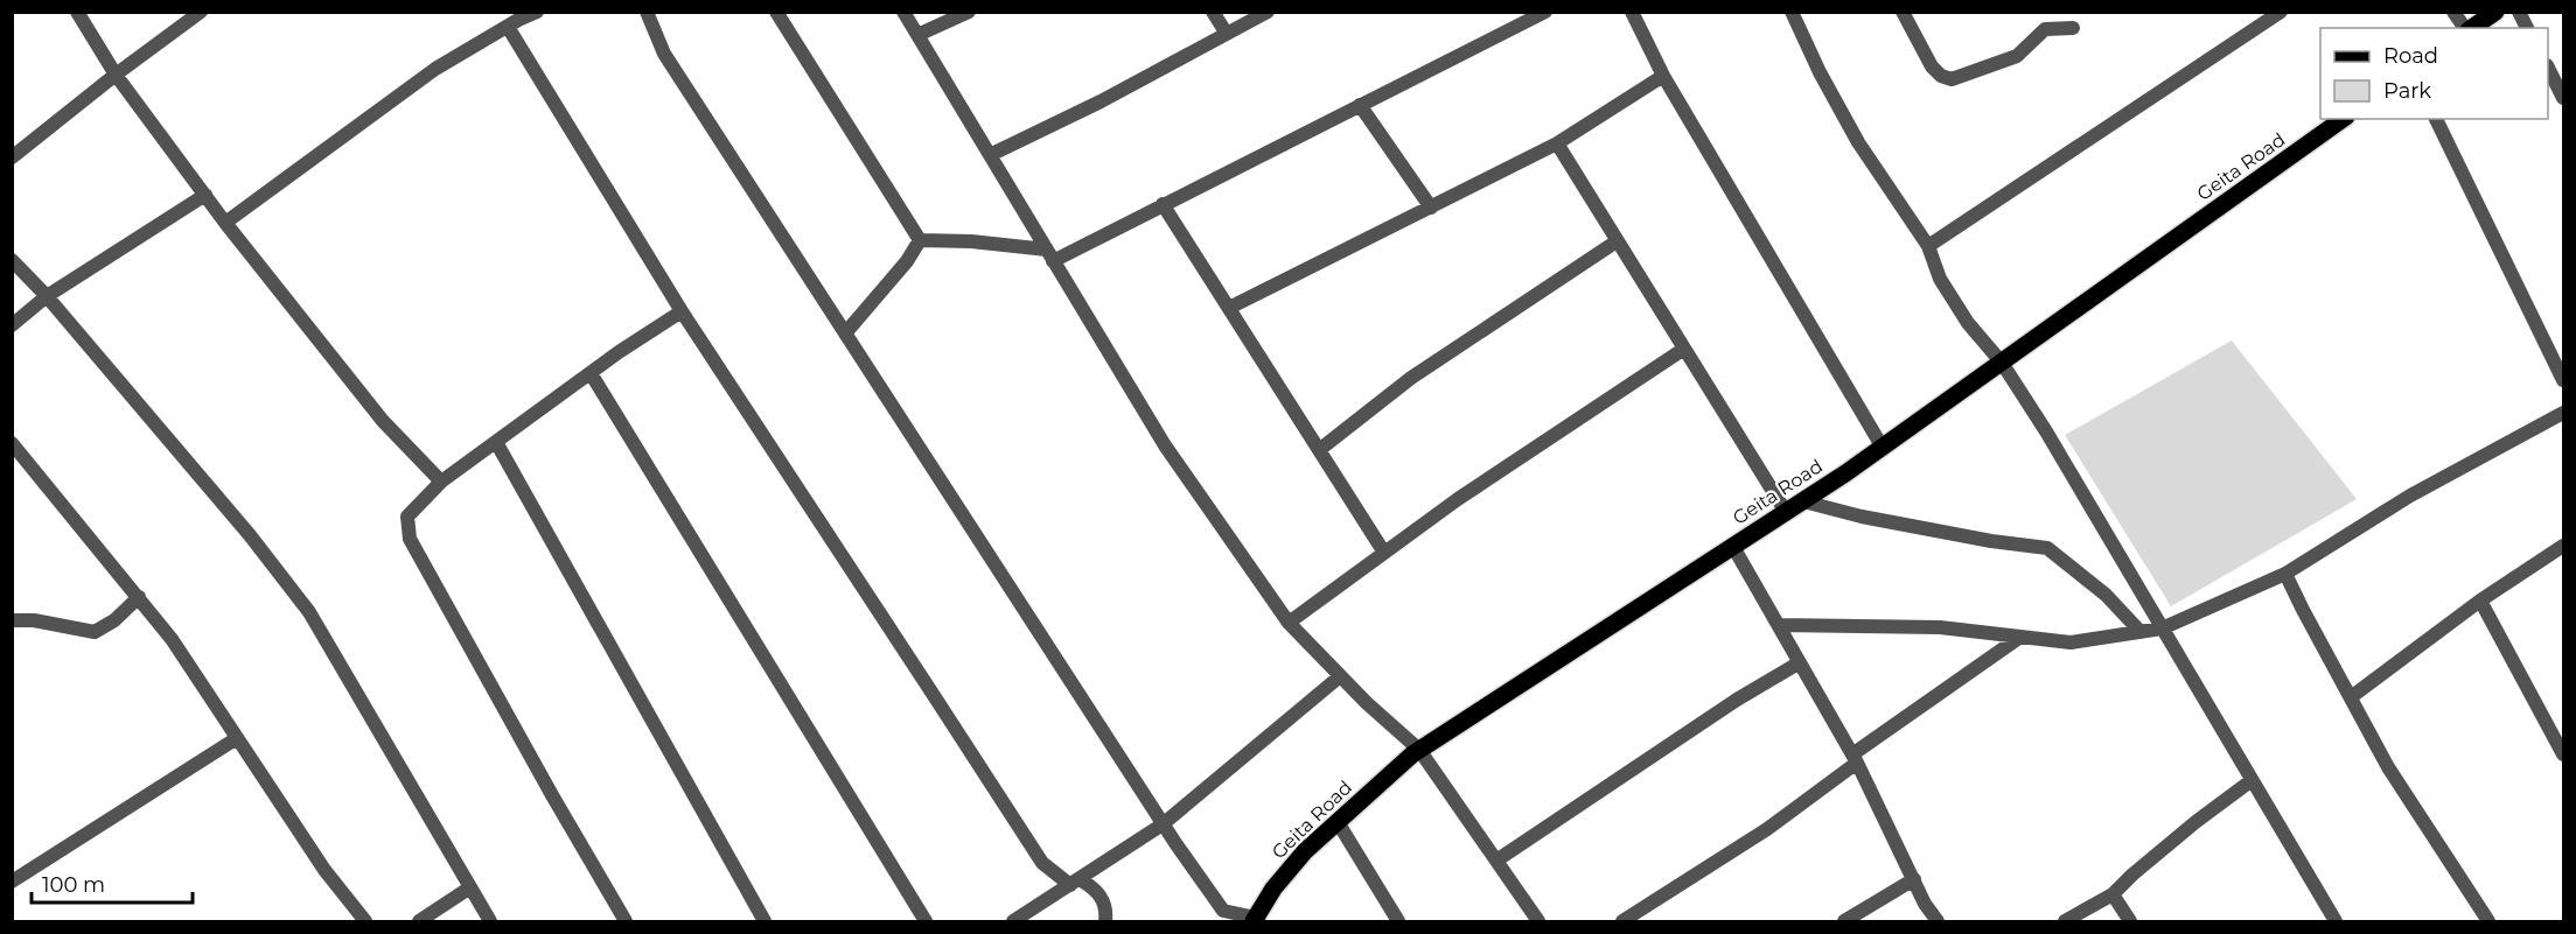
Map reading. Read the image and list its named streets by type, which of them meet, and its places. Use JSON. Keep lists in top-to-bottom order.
{
  "streets": {
    "main road": ["Geita Road"]
  },
  "legend": ["Road", "Park"],
  "scale_bar": "100 m"
}
